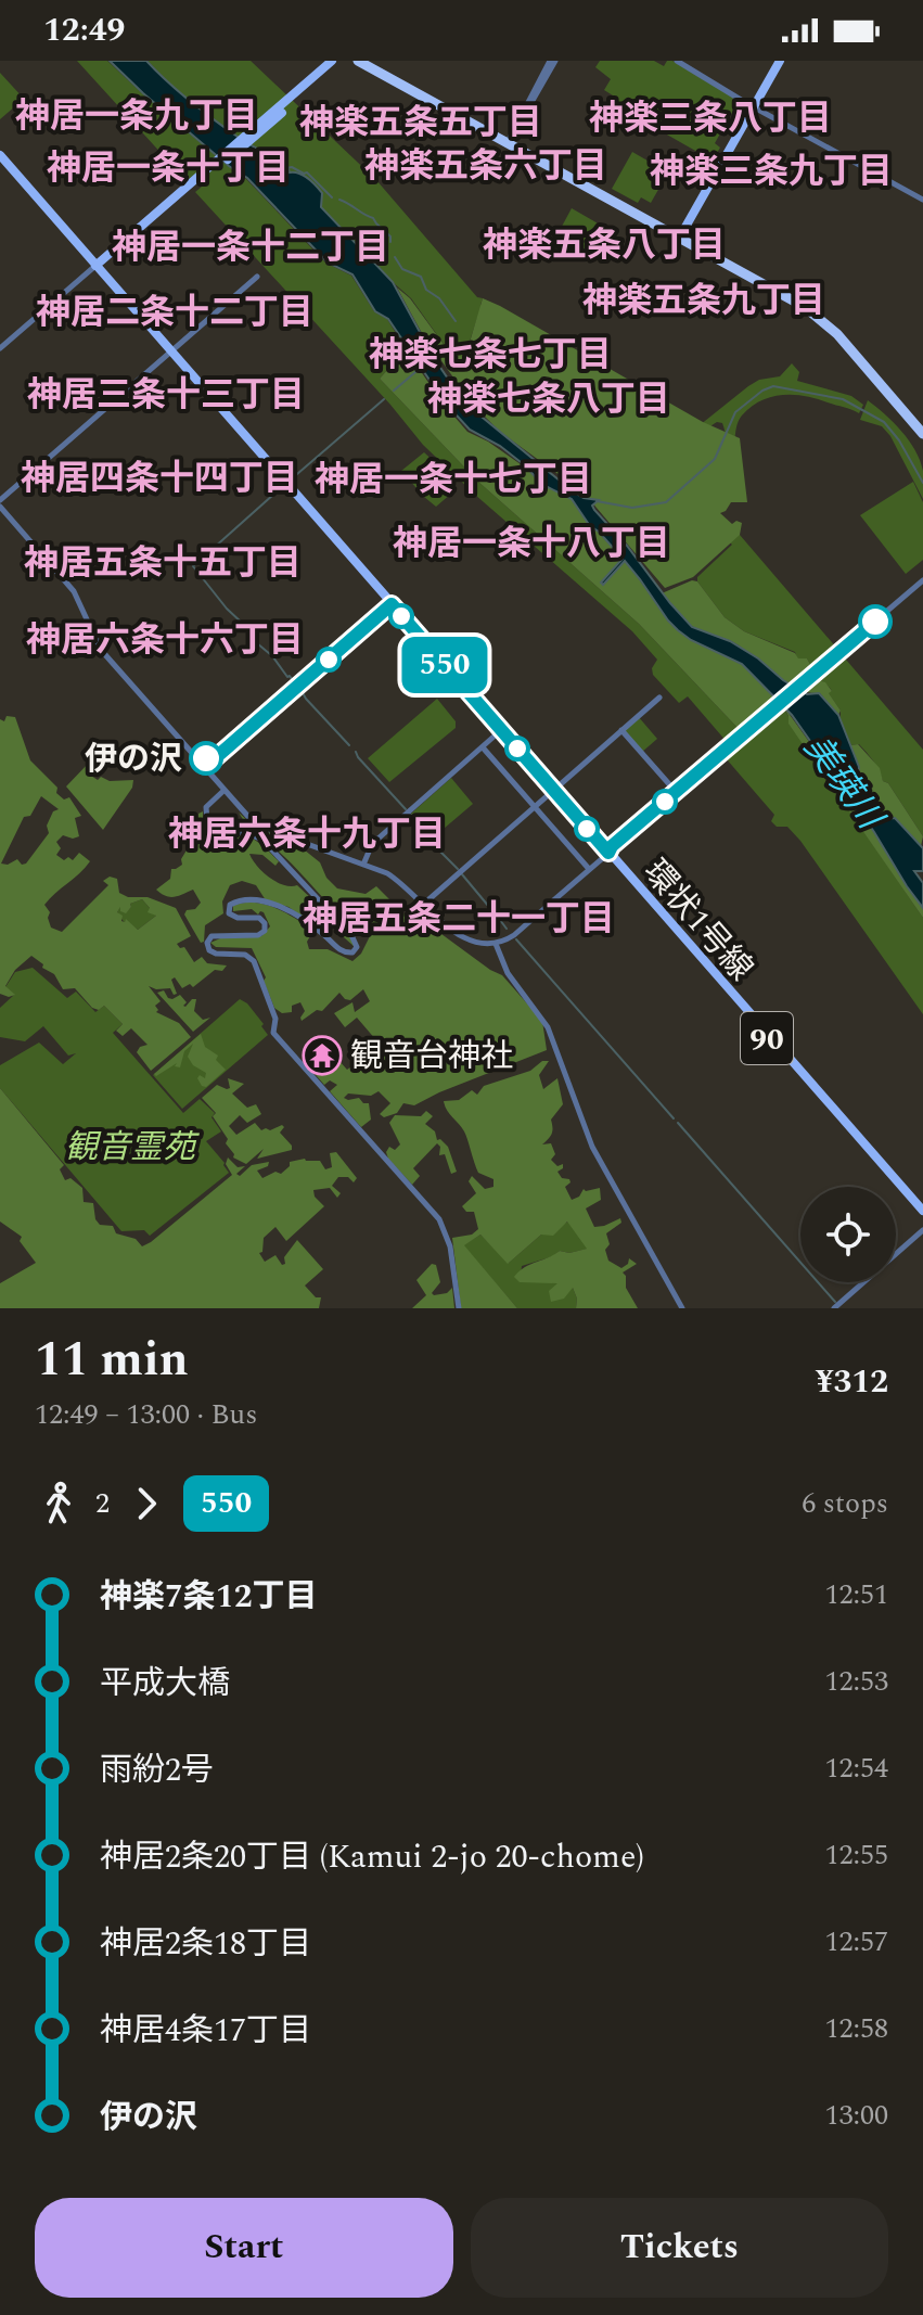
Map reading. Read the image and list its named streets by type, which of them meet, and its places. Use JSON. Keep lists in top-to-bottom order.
{
  "streets": {
    "main road": ["環状1号線", "90"]
  },
  "districts": [
    "神居一条九丁目",
    "神楽三条八丁目",
    "神楽五条五丁目",
    "神楽五条六丁目",
    "神居一条十丁目",
    "神楽三条九丁目",
    "神楽五条八丁目",
    "神居一条十二丁目",
    "神楽五条九丁目",
    "神居二条十二丁目",
    "神楽七条七丁目",
    "神居三条十三丁目",
    "神楽七条八丁目",
    "神居四条十四丁目",
    "神居一条十七丁目",
    "神居一条十八丁目",
    "神居五条十五丁目",
    "神居六条十六丁目",
    "神居六条十九丁目",
    "神居五条二十一丁目"
  ],
  "water": ["美瑛川"],
  "parks": ["観音霊苑"],
  "places": {
    "other": ["伊の沢"],
    "temple": ["観音台神社"]
  },
  "lines": ["bus line 550"],
  "page": {
    "status": "12:49",
    "on_map": "550",
    "heading": ["11 min", "12:49 – 13:00 · Bus", "¥312"],
    "legs": ["2", "550", "6 stops"],
    "list": [
      {
        "name": "神楽7条12丁目",
        "value": "12:51"
      },
      {
        "name": "平成大橋",
        "value": "12:53"
      },
      {
        "name": "雨紛2号",
        "value": "12:54"
      },
      {
        "name": "神居2条20丁目 (Kamui 2-jo 20-chome)",
        "value": "12:55"
      },
      {
        "name": "神居2条18丁目",
        "value": "12:57"
      },
      {
        "name": "神居4条17丁目",
        "value": "12:58"
      },
      {
        "name": "伊の沢",
        "value": "13:00"
      }
    ],
    "buttons": ["Start", "Tickets"]
  }
}
